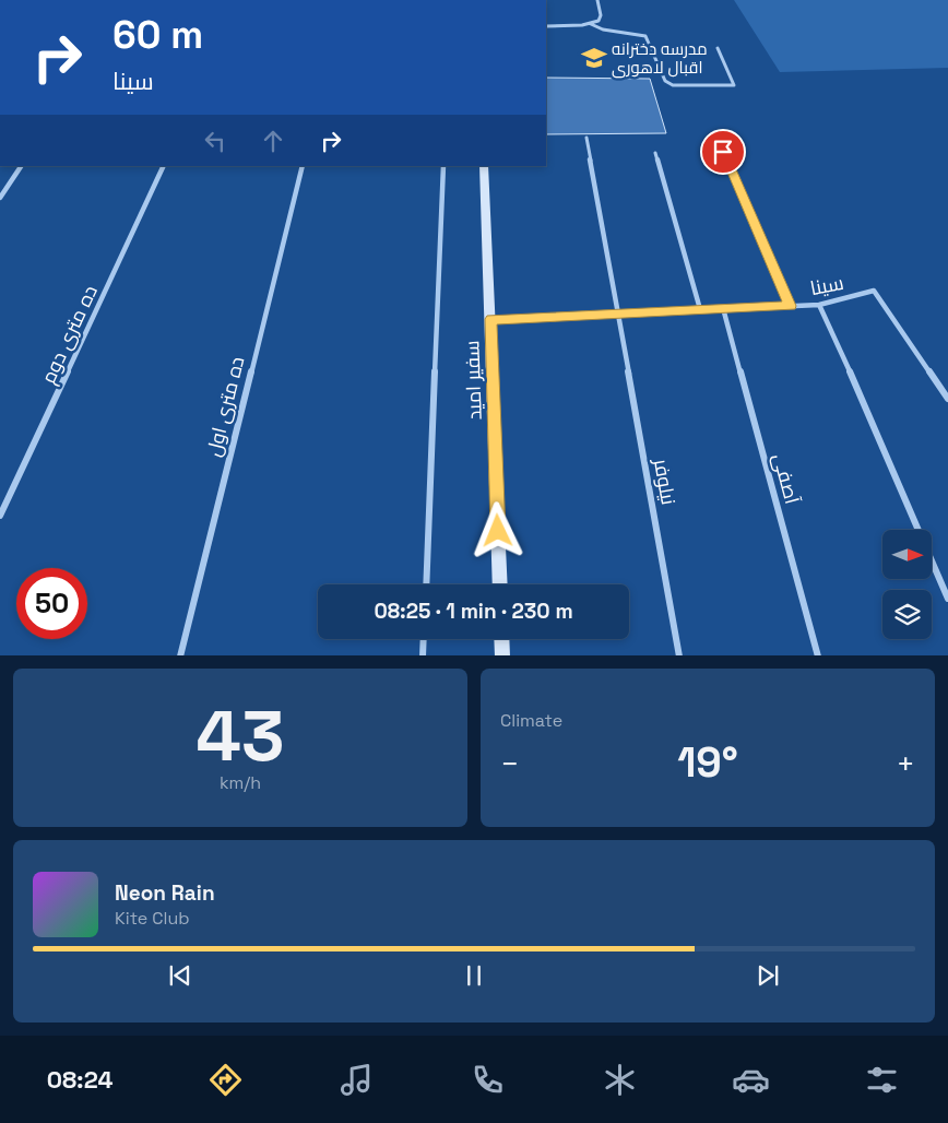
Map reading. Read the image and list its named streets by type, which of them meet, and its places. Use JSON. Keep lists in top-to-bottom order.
{
  "streets": {
    "main road": ["سفیر امید"],
    "street": [
      "سینا",
      "ده متری دوم",
      "ده متری اول",
      "آصفی",
      "نیلوفر"
    ]
  },
  "crossings": [
    ["سینا", "سفیر امید"],
    ["سینا", "آصفی"],
    ["سینا", "نیلوفر"]
  ],
  "places": {
    "school or university": ["مدرسه دخترانه اقبال لاهوری"]
  },
  "north": "right",
  "page": {
    "turn": ["60 m", "سینا"],
    "limit": "50",
    "trip": "08:25 · 1 min · 230 m",
    "tile": [
      ["43", "km/h"],
      "Climate"
    ],
    "heat": ["−", "19°", "+"],
    "song": ["Neon Rain", "Kite Club"],
    "tabs": "08:24"
  }
}
